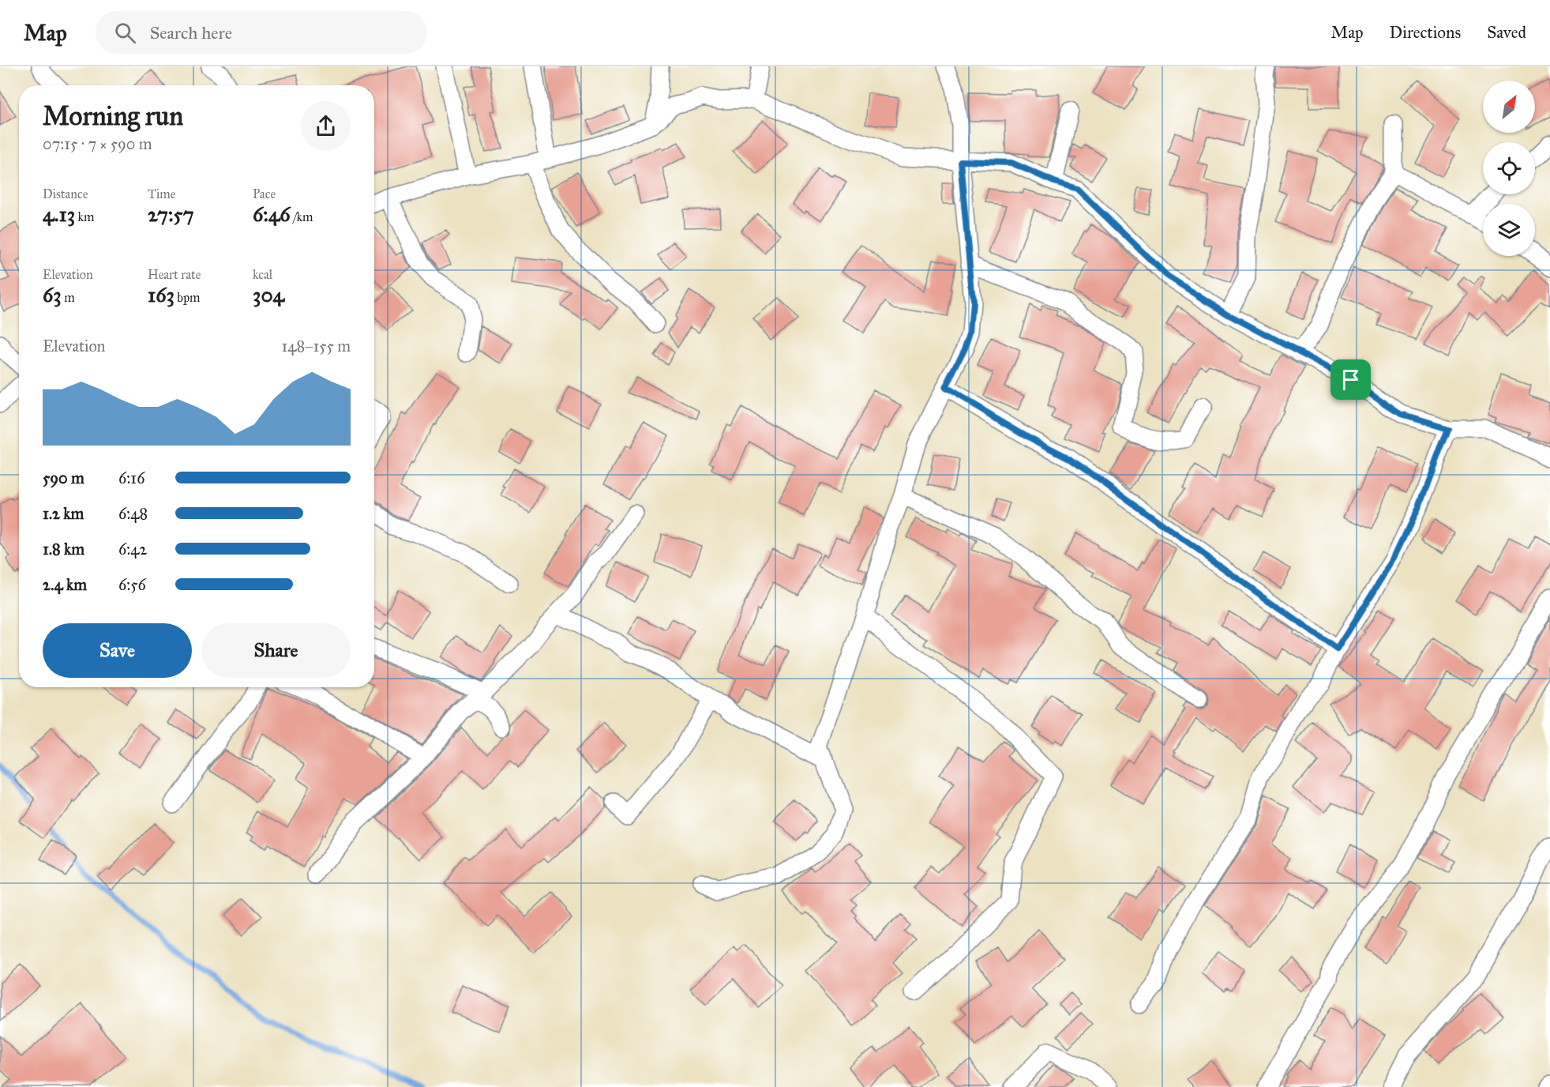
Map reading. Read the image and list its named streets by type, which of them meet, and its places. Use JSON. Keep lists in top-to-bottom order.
{
  "north": "top right",
  "page": {
    "header": "Map",
    "search": "Search here",
    "nav": ["Map", "Directions", "Saved"],
    "heading": ["Morning run", "07:15 · 7 × 590 m"],
    "stats": [
      ["Distance", "4.13 km"],
      ["Time", "27:57"],
      ["Pace", "6:46 /km"],
      ["Elevation", "63 m"],
      ["Heart rate", "163 bpm"],
      ["kcal", "304"]
    ],
    "chart": ["Elevation", "148–155 m"],
    "list": [
      {
        "name": "590 m",
        "note": "6:16"
      },
      {
        "name": "1.2 km",
        "note": "6:48"
      },
      {
        "name": "1.8 km",
        "note": "6:42"
      },
      {
        "name": "2.4 km",
        "note": "6:56"
      }
    ],
    "buttons": ["Save", "Share"]
  }
}
